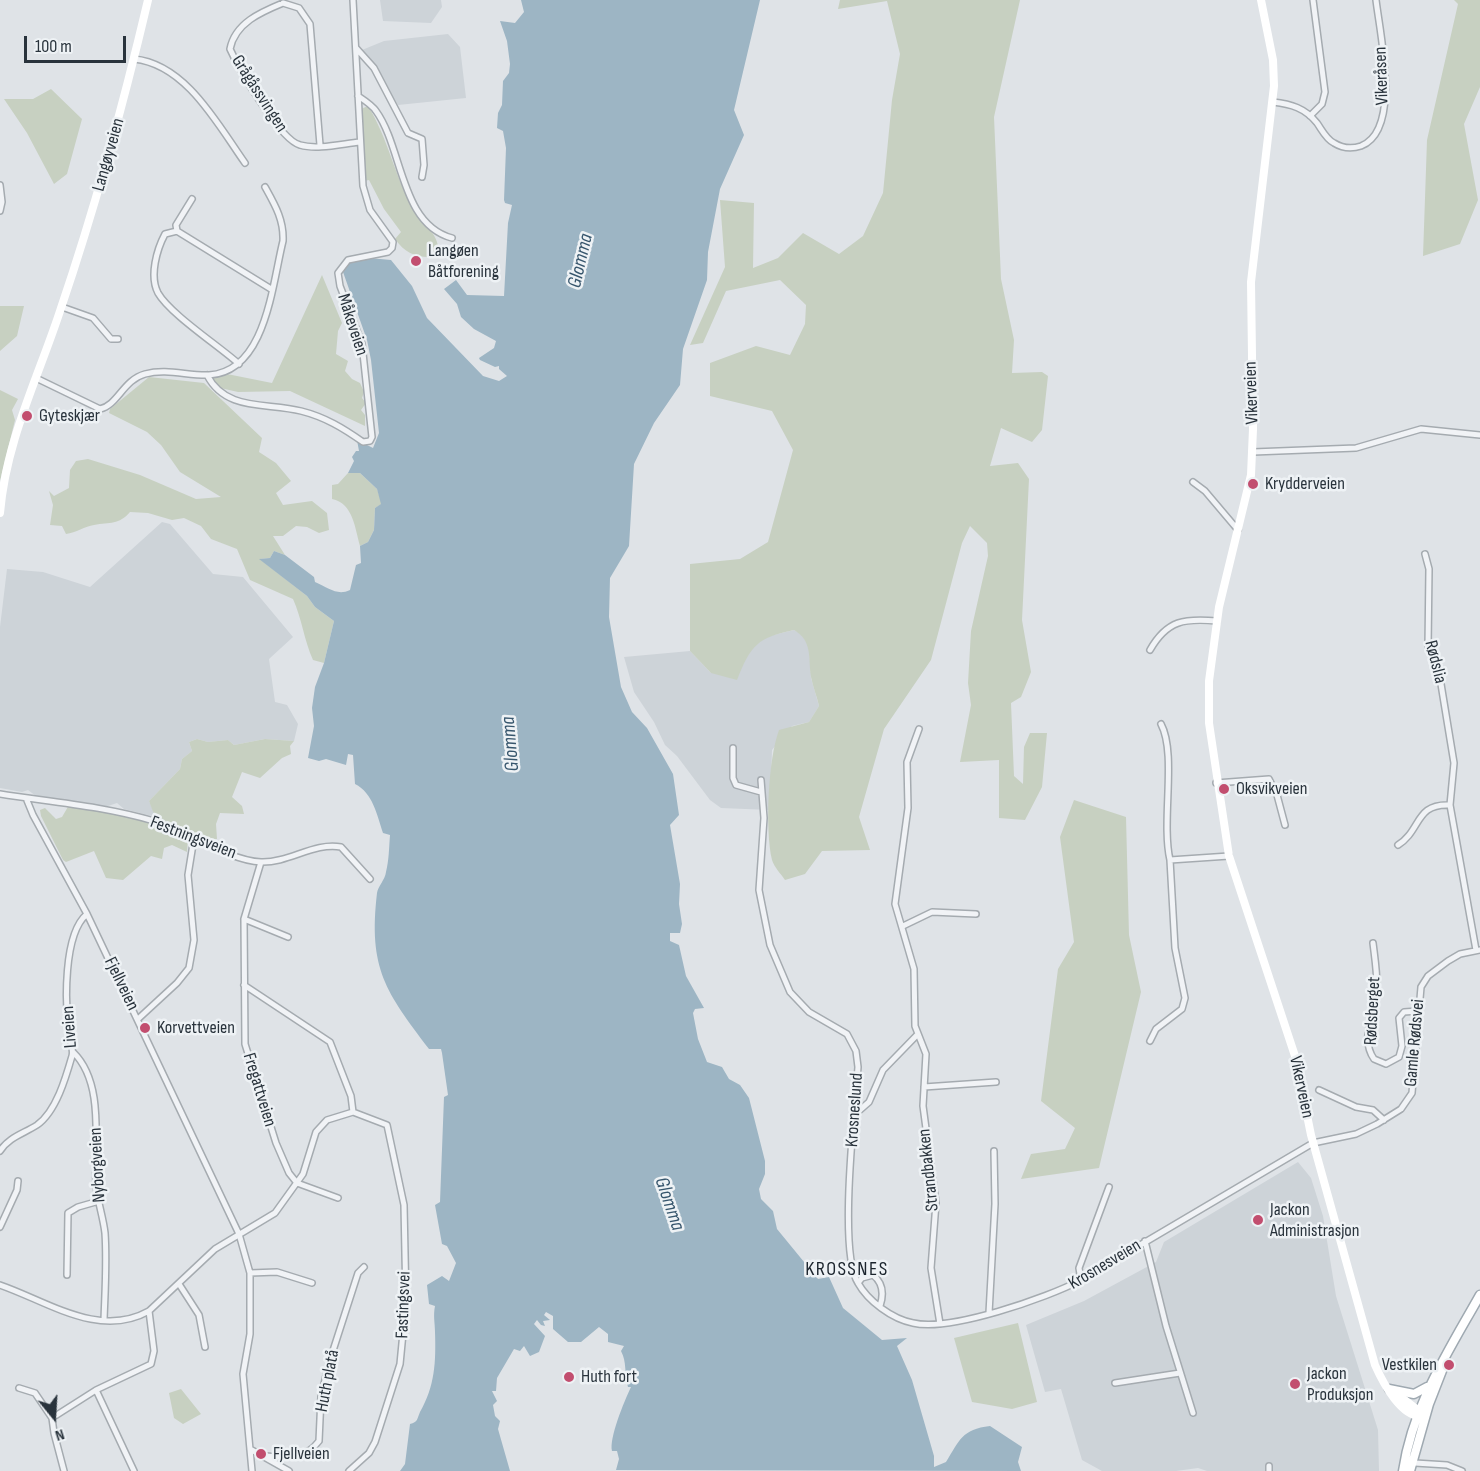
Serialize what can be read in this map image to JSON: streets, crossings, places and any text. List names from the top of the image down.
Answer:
{
  "streets": {
    "main road": ["Langøyveien", "Vikerveien"],
    "street": [
      "Vikeråsen",
      "Grågåssvingen",
      "Måkeveien",
      "Rødslia",
      "Festningsveien",
      "Fjellveien",
      "Rødsberget",
      "Liveien",
      "Gamle Rødsvei",
      "Fregattveien",
      "Krosneslund",
      "Nyborgveien",
      "Strandbakken",
      "Krosnesveien",
      "Fastingsvei",
      "Huth platå"
    ]
  },
  "crossings": [
    ["Vikeråsen", "Vikerveien"],
    ["Grågåssvingen", "Måkeveien"],
    ["Vikerveien", "Gamle Rødsvei"],
    ["Vikerveien", "Krosnesveien"],
    ["Rødslia", "Gamle Rødsvei"],
    ["Festningsveien", "Fjellveien"],
    ["Festningsveien", "Fregattveien"],
    ["Fjellveien", "Liveien"],
    ["Rødsberget", "Gamle Rødsvei"],
    ["Liveien", "Nyborgveien"],
    ["Gamle Rødsvei", "Krosnesveien"],
    ["Krosneslund", "Krosnesveien"],
    ["Strandbakken", "Krosnesveien"]
  ],
  "districts": ["KROSSNES"],
  "water": ["Glomma"],
  "places": [
    "Langøen Båtforening",
    "Gyteskjær",
    "Krydderveien",
    "Oksvikveien",
    "Korvettveien",
    "Jackon Administrasjon",
    "Vestkilen",
    "Huth fort",
    "Jackon Produksjon",
    "Fjellveien"
  ],
  "scale_bar": "100 m",
  "north": "bottom"
}
